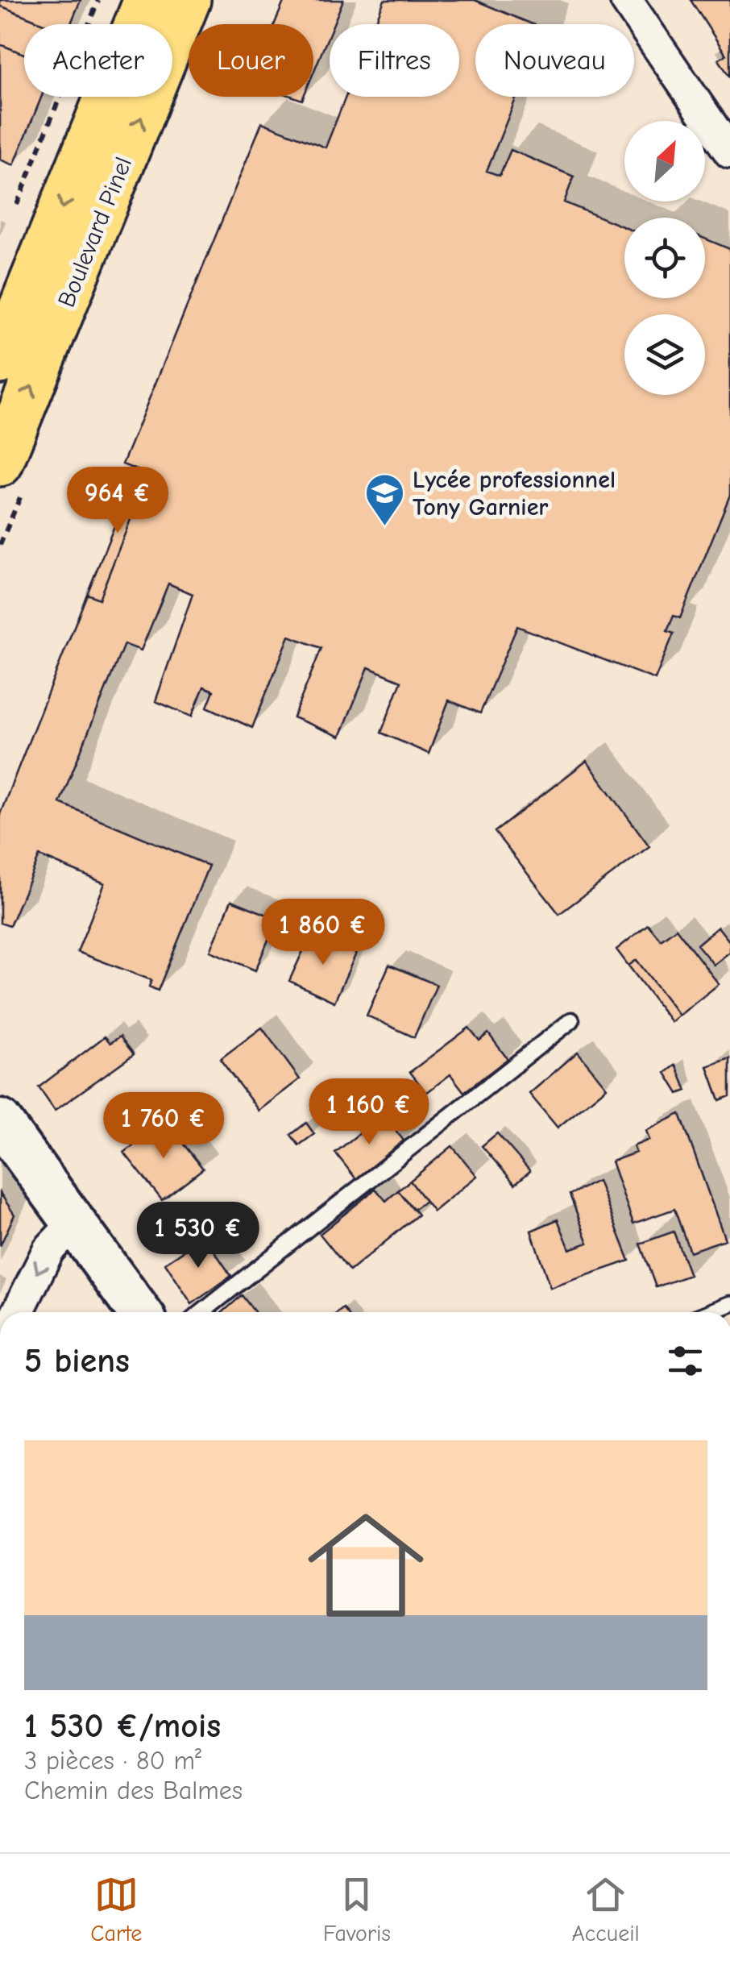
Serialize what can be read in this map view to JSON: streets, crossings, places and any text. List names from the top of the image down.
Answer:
{
  "streets": {
    "main road": ["Boulevard Pinel"]
  },
  "places": {
    "school or university": ["Lycée professionnel Tony Garnier"]
  },
  "north": "top right",
  "page": {
    "chip": [
      "Acheter",
      "Louer",
      "Filtres",
      "Nouveau"
    ],
    "price": [
      "964 €",
      "1 860 €",
      "1 160 €",
      "1 760 €",
      "1 530 €"
    ],
    "heading": "5 biens",
    "list": [
      {
        "name": "1 530 €/mois",
        "note": "3 pièces · 80 m² · Chemin des Balmes"
      }
    ],
    "tabs": ["Carte", "Favoris", "Accueil"]
  }
}
